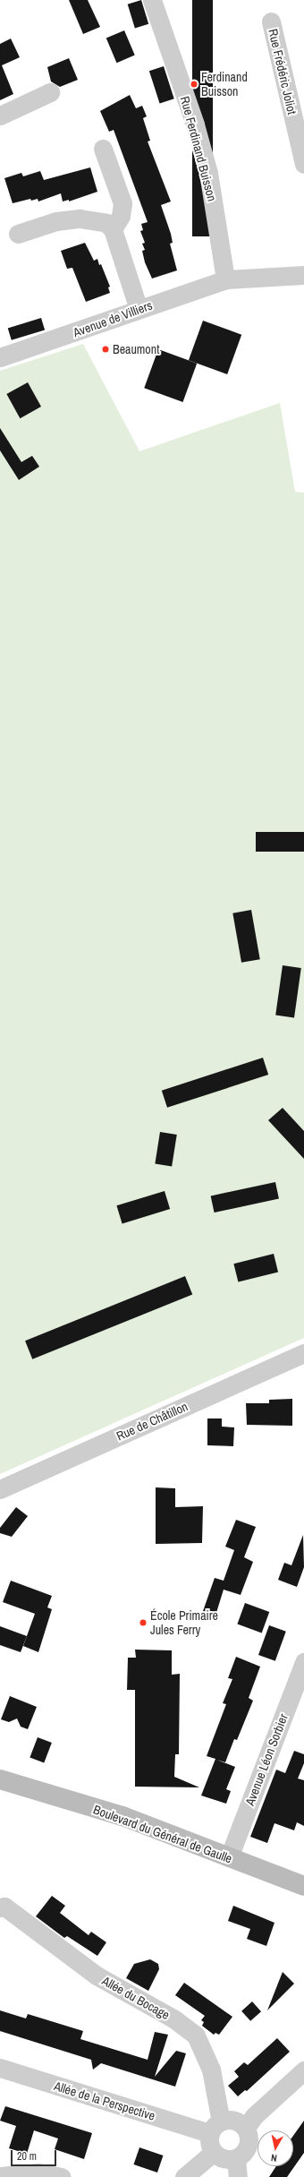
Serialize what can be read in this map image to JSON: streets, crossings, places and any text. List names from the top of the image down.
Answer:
{
  "streets": {
    "main road": ["Boulevard du Général de Gaulle"],
    "street": [
      "Rue Frédéric Joliot",
      "Rue Ferdinand Buisson",
      "Avenue de Villiers",
      "Rue de Châtillon",
      "Avenue Léon Sorbier",
      "Allée du Bocage",
      "Allée de la Perspective"
    ]
  },
  "crossings": [
    ["Rue Ferdinand Buisson", "Avenue de Villiers"],
    ["Avenue Léon Sorbier", "Boulevard du Général de Gaulle"],
    ["Allée du Bocage", "Allée de la Perspective"]
  ],
  "places": ["Ferdinand Buisson", "Beaumont", "École Primaire Jules Ferry"],
  "scale_bar": "20 m",
  "north": "bottom"
}
